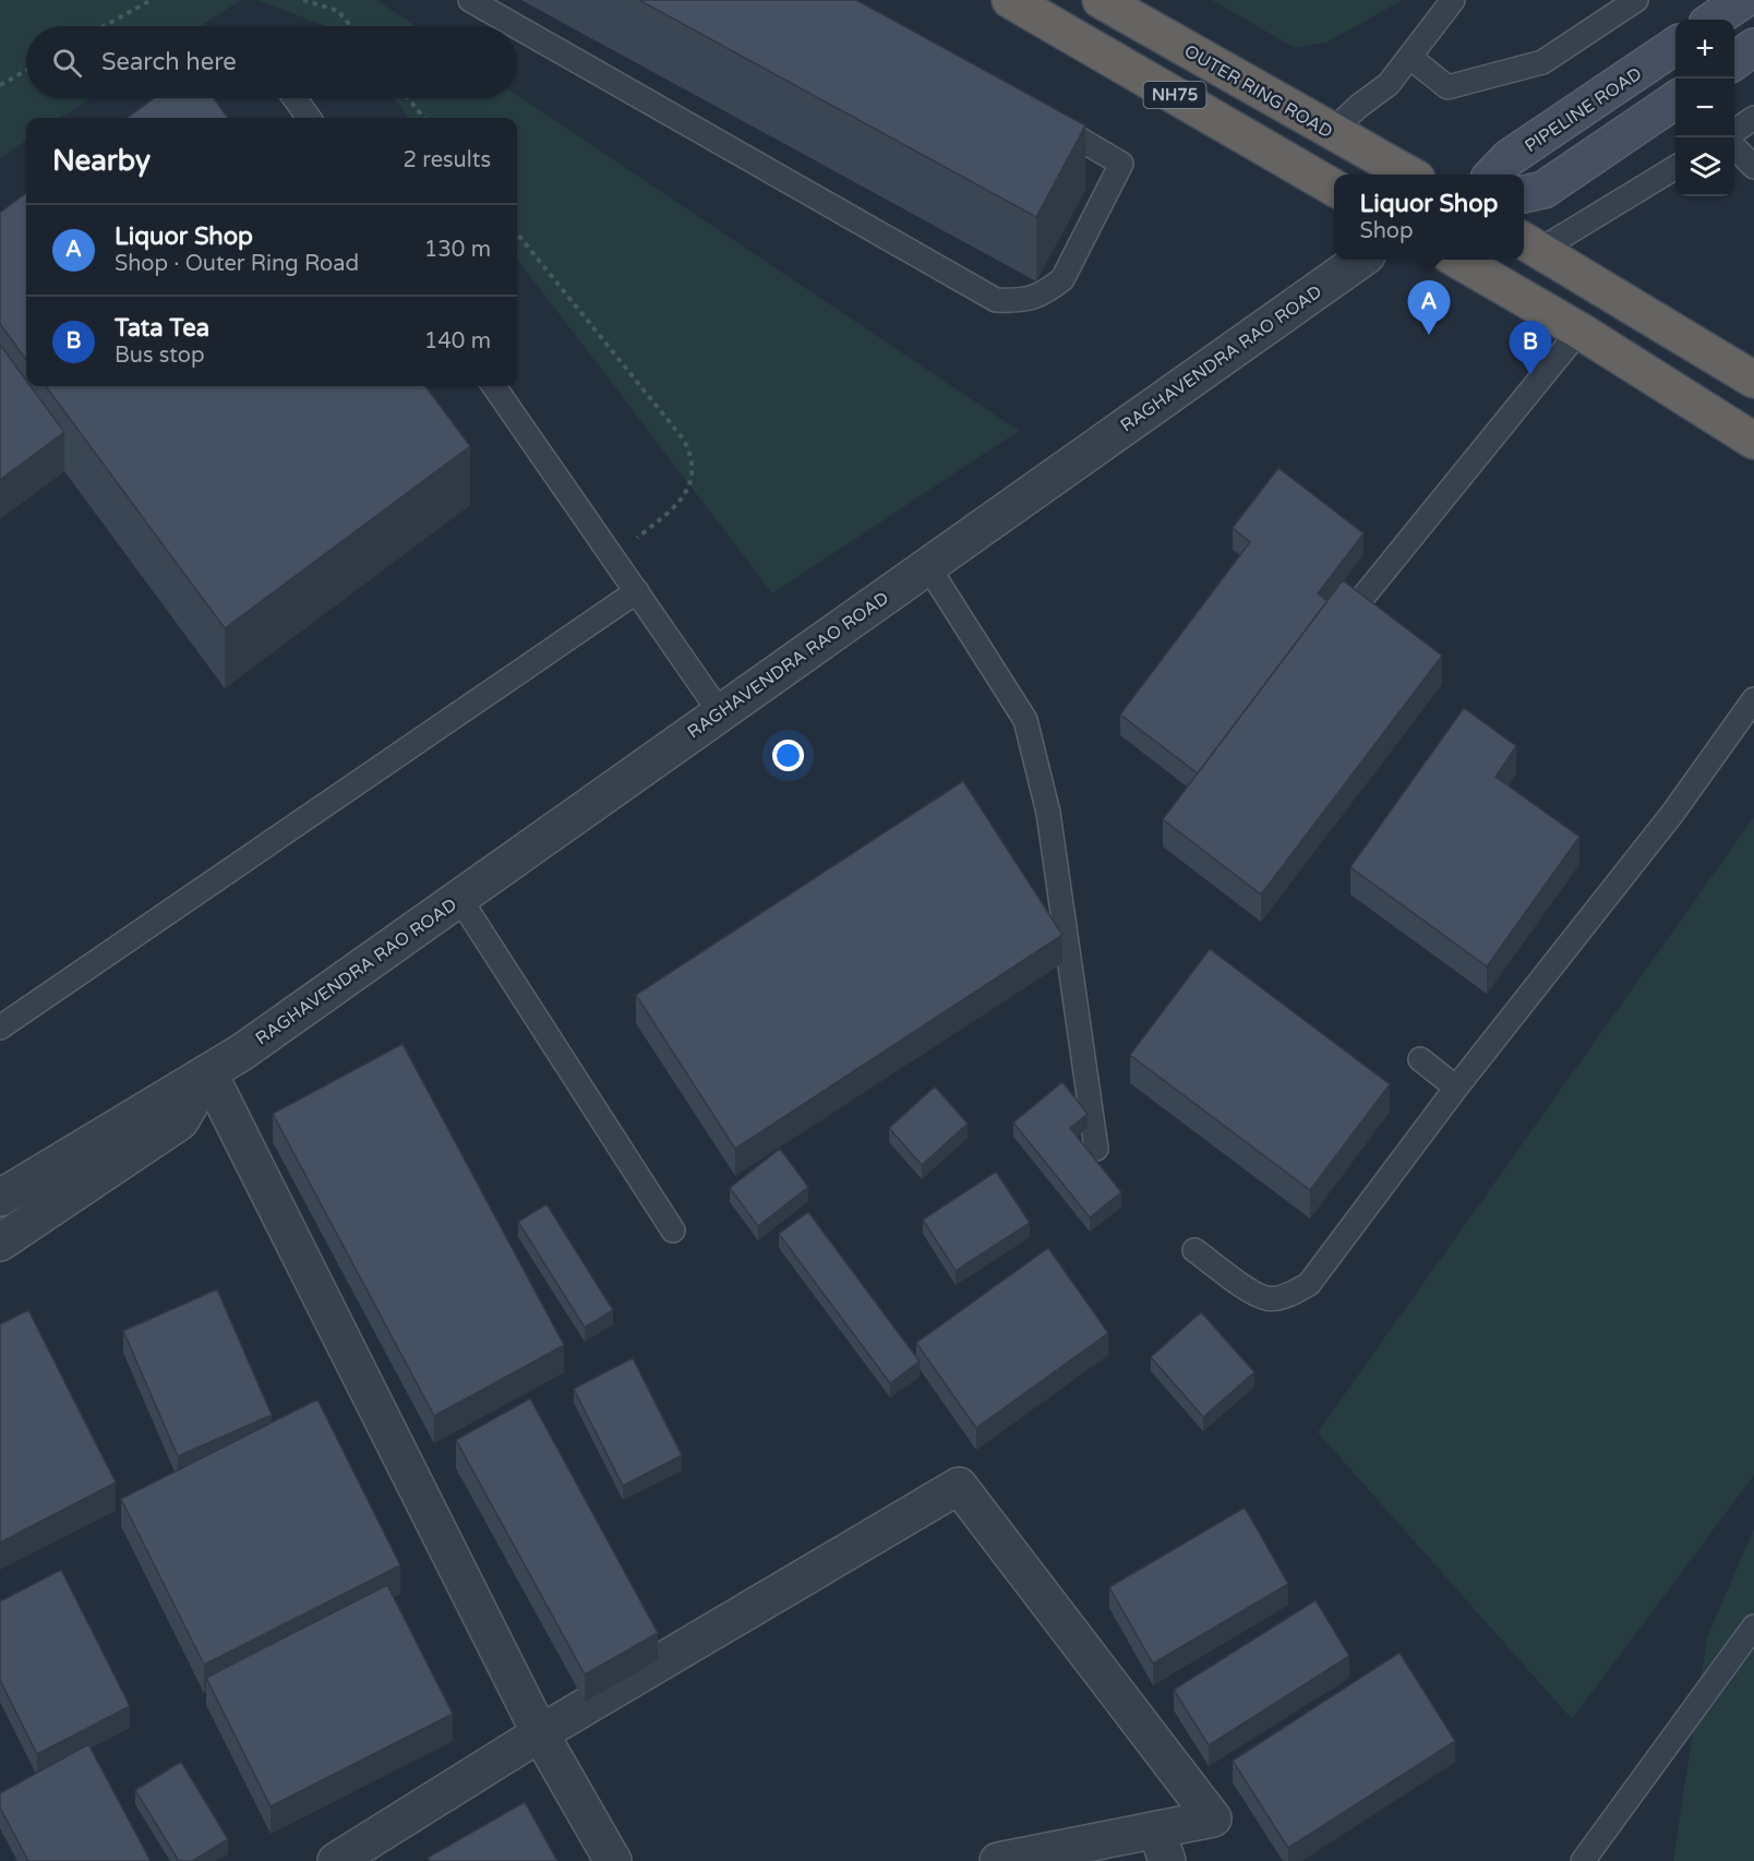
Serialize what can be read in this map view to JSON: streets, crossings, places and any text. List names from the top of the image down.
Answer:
{
  "streets": {
    "highway": ["OUTER RING ROAD", "NH75"],
    "main road": ["PIPELINE ROAD"],
    "street": ["RAGHAVENDRA RAO ROAD"]
  },
  "page": {
    "map_buttons": ["+", "−"],
    "search": "Search here",
    "heading": ["Nearby", "2 results"],
    "popup": ["Liquor Shop", "Shop"],
    "list": [
      {
        "mark": "A",
        "name": "Liquor Shop",
        "note": "Shop · Outer Ring Road",
        "value": "130 m"
      },
      {
        "mark": "B",
        "name": "Tata Tea",
        "note": "Bus stop",
        "value": "140 m"
      }
    ],
    "pins": ["A", "B"]
  }
}
